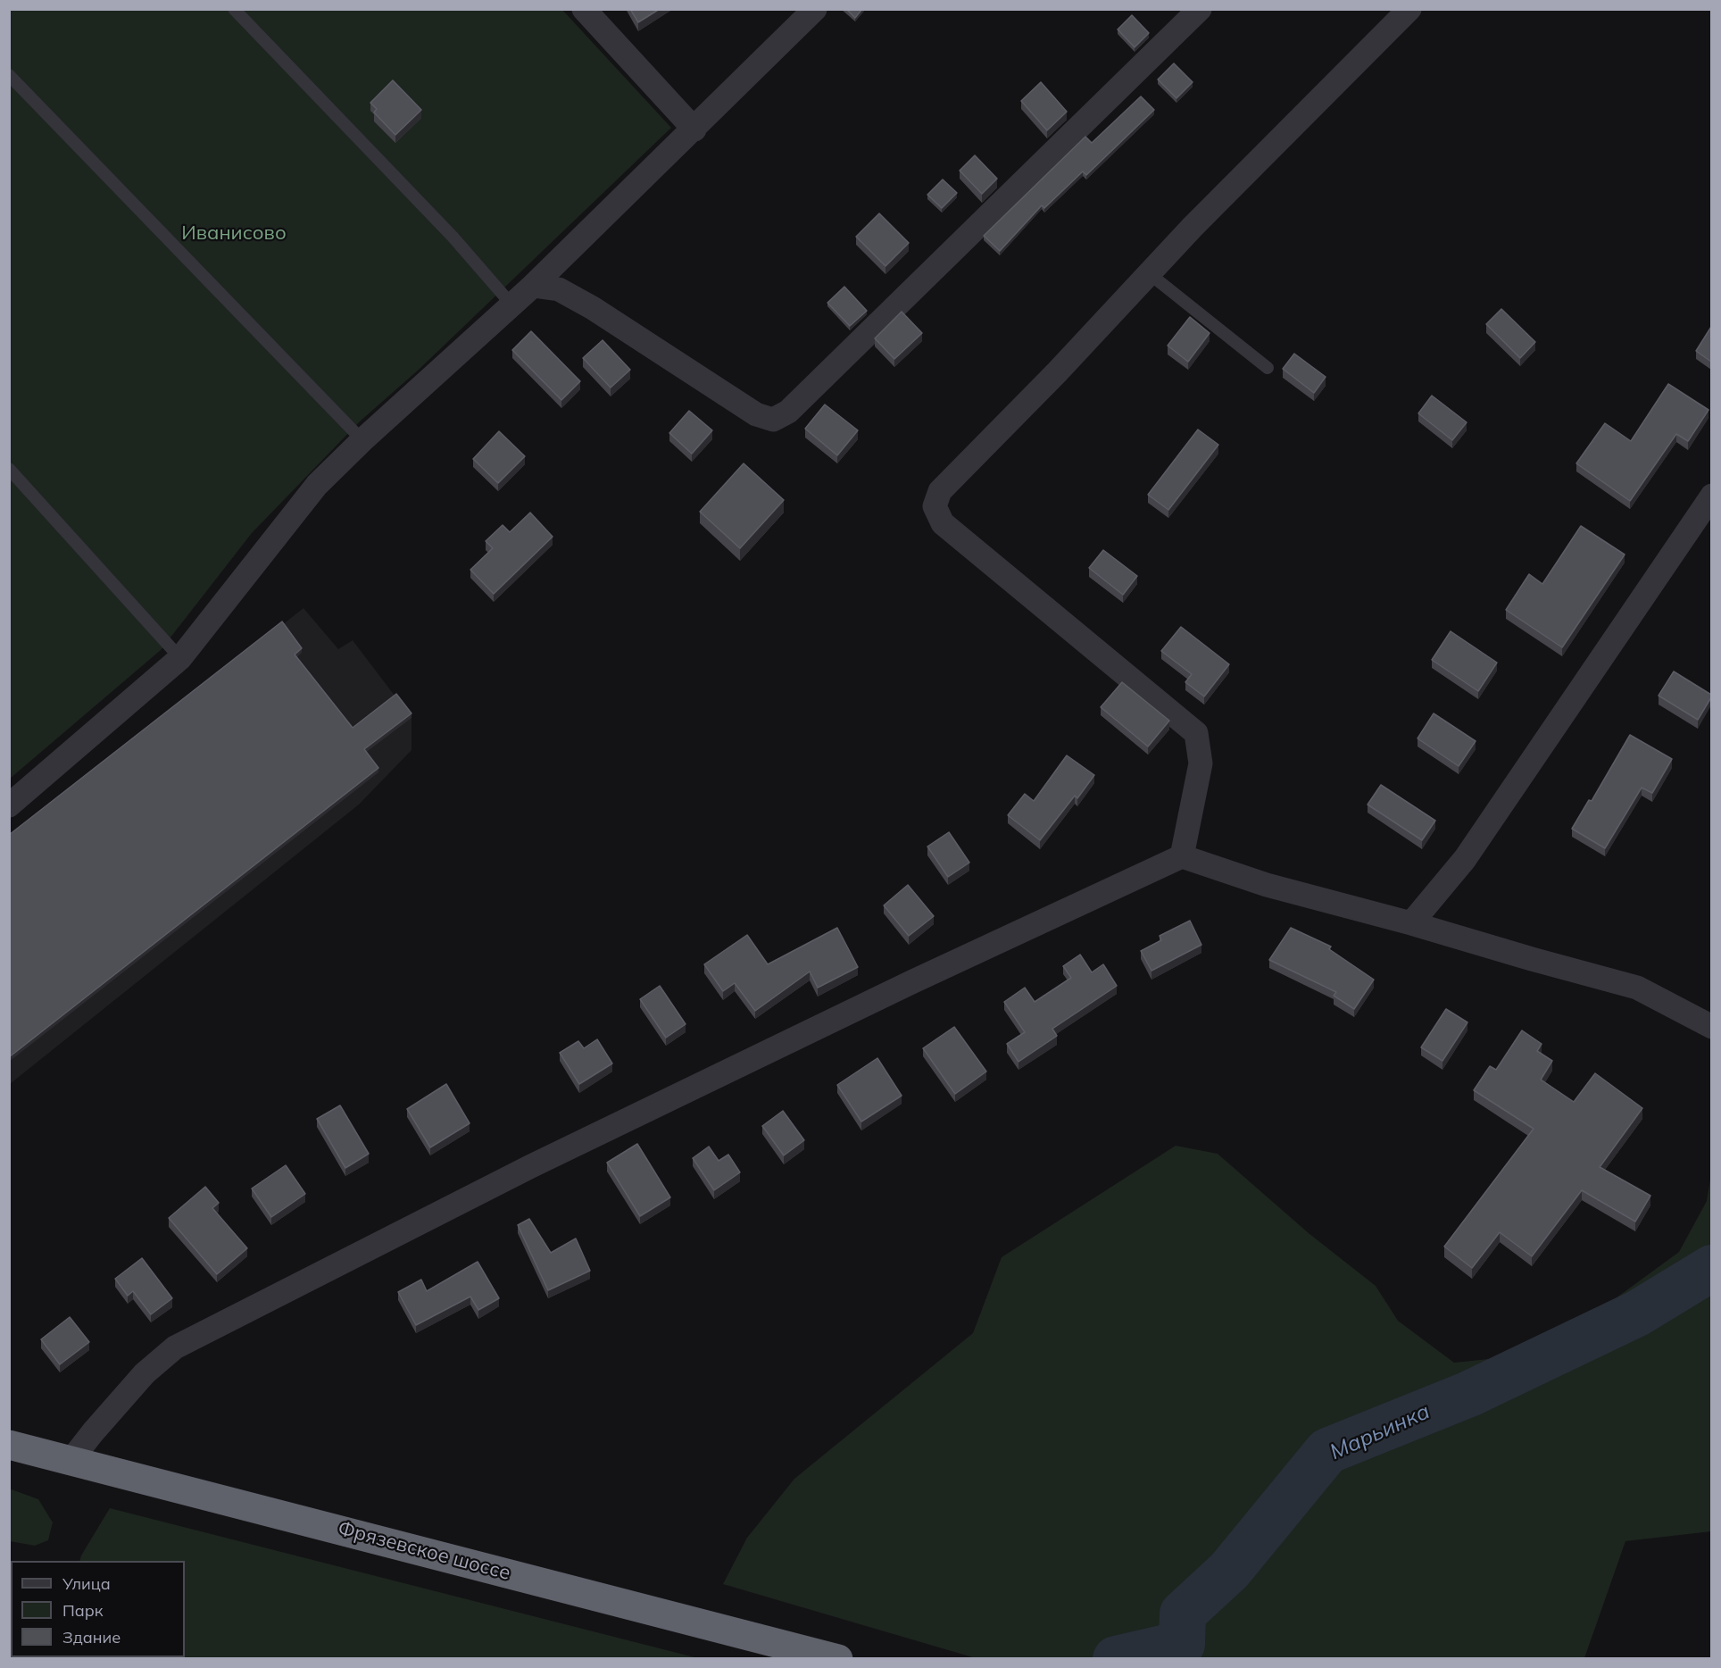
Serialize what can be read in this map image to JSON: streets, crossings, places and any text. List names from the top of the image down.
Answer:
{
  "streets": {
    "highway": ["Фрязевское шоссе"]
  },
  "water": ["Марьинка"],
  "parks": ["Иванисово"],
  "legend": ["Улица", "Парк", "Здание"]
}
